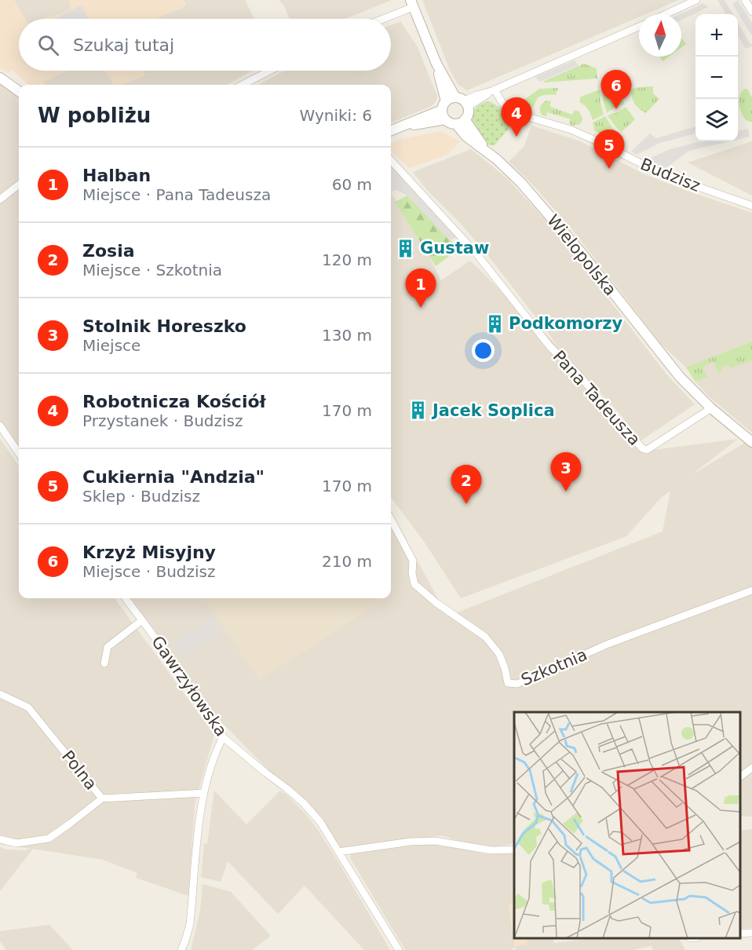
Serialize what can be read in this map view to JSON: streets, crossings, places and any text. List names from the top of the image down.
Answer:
{
  "streets": {
    "street": [
      "Budzisz",
      "Wielopolska",
      "Pana Tadeusza",
      "Szkotnia",
      "Gawrzyłowska",
      "Polna"
    ]
  },
  "crossings": [
    ["Wielopolska", "Pana Tadeusza"]
  ],
  "places": {
    "building": ["Gustaw", "Podkomorzy", "Jacek Soplica"]
  },
  "north": "top",
  "page": {
    "map_buttons": ["+", "−"],
    "search": "Szukaj tutaj",
    "pins": [
      "6",
      "4",
      "5",
      "1",
      "3",
      "2"
    ],
    "heading": ["W pobliżu", "Wyniki: 6"],
    "list": [
      {
        "mark": "1",
        "name": "Halban",
        "note": "Miejsce · Pana Tadeusza",
        "value": "60 m"
      },
      {
        "mark": "2",
        "name": "Zosia",
        "note": "Miejsce · Szkotnia",
        "value": "120 m"
      },
      {
        "mark": "3",
        "name": "Stolnik Horeszko",
        "note": "Miejsce",
        "value": "130 m"
      },
      {
        "mark": "4",
        "name": "Robotnicza Kościół",
        "note": "Przystanek · Budzisz",
        "value": "170 m"
      },
      {
        "mark": "5",
        "name": "Cukiernia \"Andzia\"",
        "note": "Sklep · Budzisz",
        "value": "170 m"
      },
      {
        "mark": "6",
        "name": "Krzyż Misyjny",
        "note": "Miejsce · Budzisz",
        "value": "210 m"
      }
    ]
  }
}
